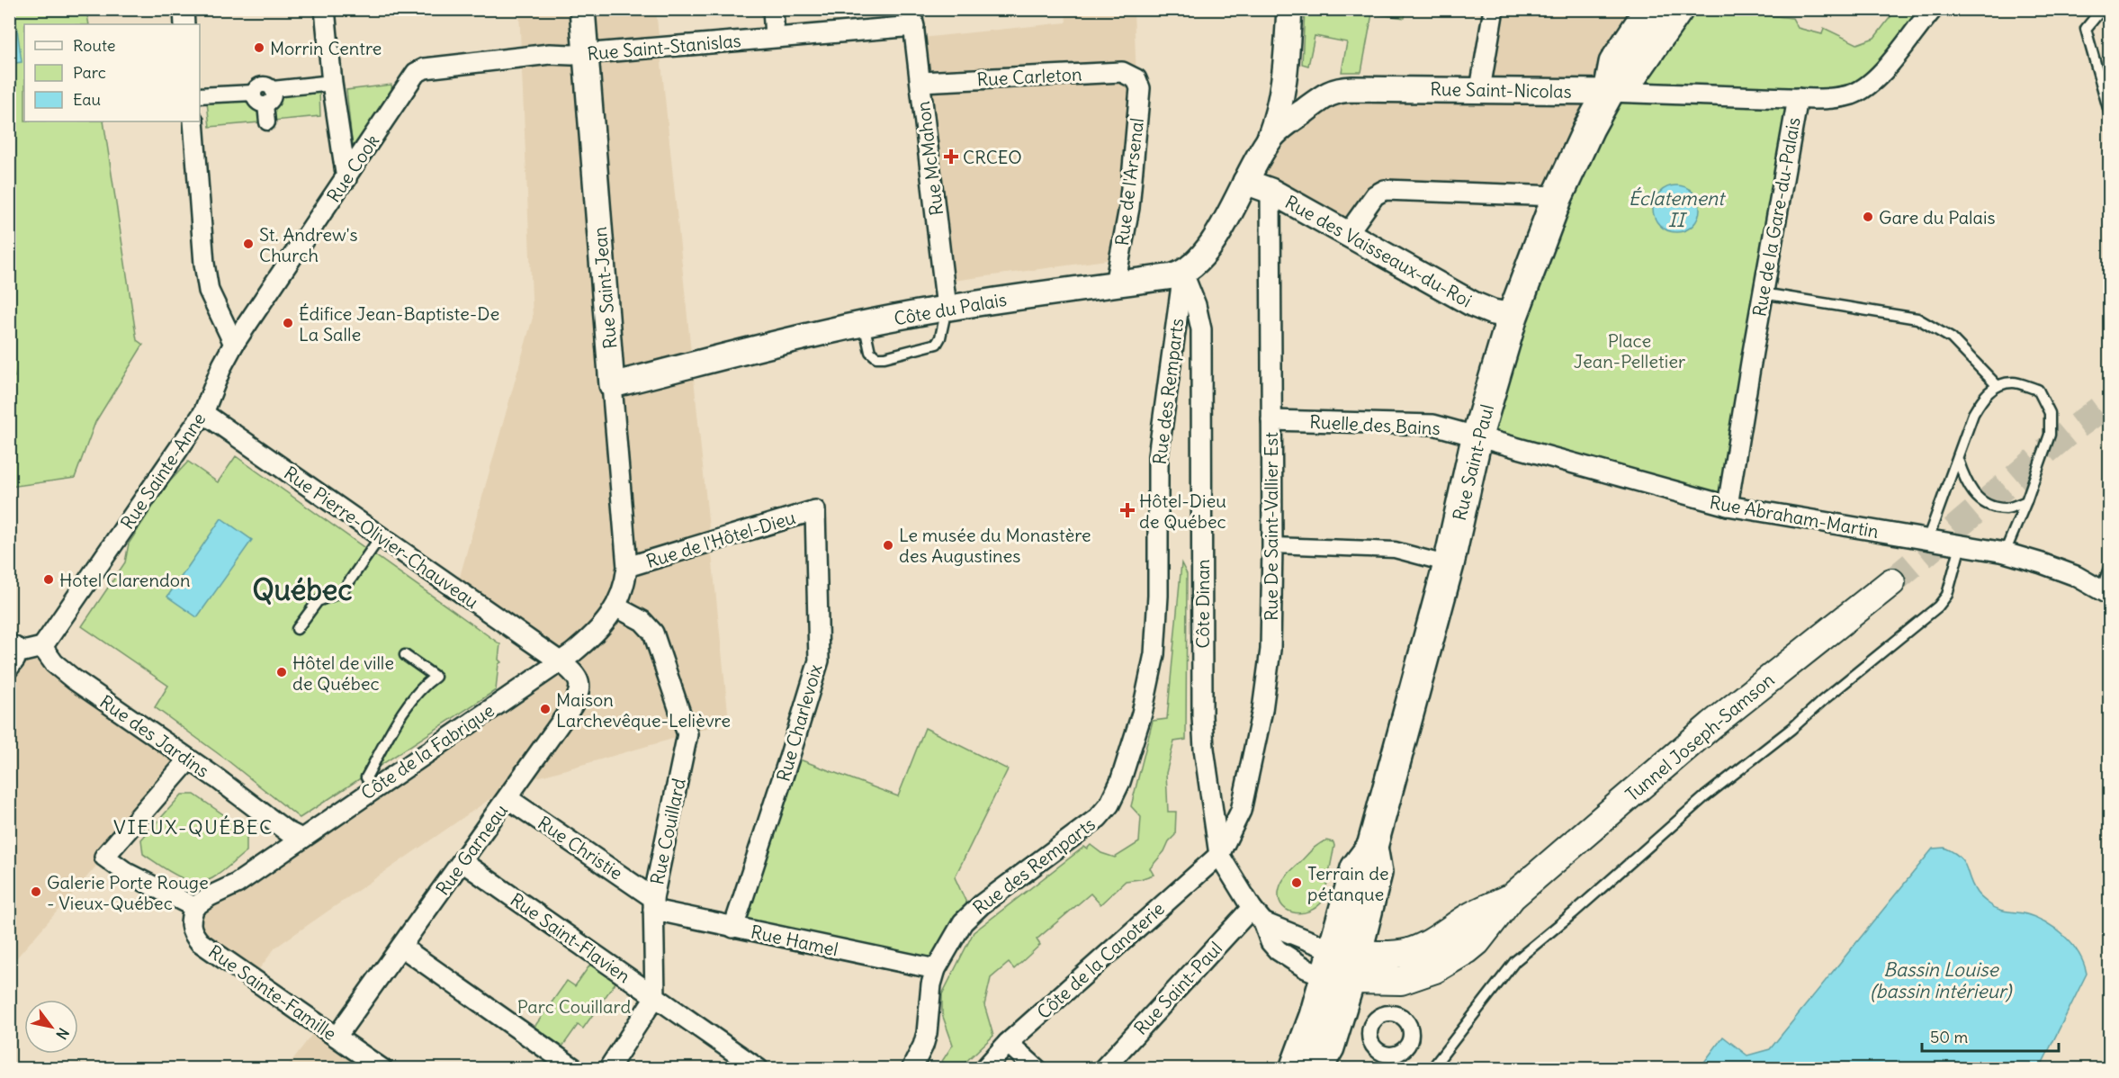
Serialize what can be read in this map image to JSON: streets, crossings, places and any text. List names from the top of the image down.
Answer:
{
  "streets": {
    "main road": ["Rue Saint-Paul", "Tunnel Joseph-Samson"],
    "street": [
      "Rue Saint-Stanislas",
      "Rue Carleton",
      "Rue Saint-Nicolas",
      "Rue McMahon",
      "Rue Cook",
      "Rue de l'Arsenal",
      "Rue de la Gare-du-Palais",
      "Rue des Vaisseaux-du-Roi",
      "Rue Saint-Jean",
      "Côte du Palais",
      "Rue des Remparts",
      "Ruelle des Bains",
      "Rue Sainte-Anne",
      "Rue Abraham-Martin",
      "Rue De Saint-Vallier Est",
      "Rue Pierre-Olivier-Chauveau",
      "Rue de l'Hôtel-Dieu",
      "Côte Dinan",
      "Rue Charlevoix",
      "Rue des Jardins",
      "Côte de la Fabrique",
      "Rue Couillard",
      "Rue Christie",
      "Rue Garneau",
      "Rue Saint-Flavien",
      "Rue Hamel",
      "Côte de la Canoterie",
      "Rue Sainte-Famille"
    ]
  },
  "crossings": [
    ["Rue Saint-Stanislas", "Rue McMahon"],
    ["Rue Saint-Stanislas", "Rue Cook"],
    ["Rue Saint-Stanislas", "Rue Saint-Jean"],
    ["Rue Carleton", "Rue McMahon"],
    ["Rue Carleton", "Rue de l'Arsenal"],
    ["Rue Saint-Nicolas", "Rue de la Gare-du-Palais"],
    ["Rue Saint-Nicolas", "Rue Saint-Paul"],
    ["Rue McMahon", "Côte du Palais"],
    ["Rue Cook", "Rue Sainte-Anne"],
    ["Rue de l'Arsenal", "Côte du Palais"],
    ["Rue de la Gare-du-Palais", "Rue Abraham-Martin"],
    ["Rue des Vaisseaux-du-Roi", "Rue Saint-Paul"],
    ["Rue des Vaisseaux-du-Roi", "Rue De Saint-Vallier Est"],
    ["Rue Saint-Jean", "Côte du Palais"],
    ["Rue Saint-Jean", "Rue de l'Hôtel-Dieu"],
    ["Rue Saint-Jean", "Côte de la Fabrique"],
    ["Côte du Palais", "Rue des Remparts"],
    ["Côte du Palais", "Côte Dinan"],
    ["Rue des Remparts", "Côte Dinan"],
    ["Rue des Remparts", "Rue Hamel"],
    ["Ruelle des Bains", "Rue Saint-Paul"],
    ["Ruelle des Bains", "Rue Abraham-Martin"],
    ["Ruelle des Bains", "Rue De Saint-Vallier Est"],
    ["Rue Saint-Paul", "Rue Abraham-Martin"],
    ["Rue Saint-Paul", "Côte Dinan"],
    ["Rue Saint-Paul", "Tunnel Joseph-Samson"],
    ["Rue Sainte-Anne", "Rue Pierre-Olivier-Chauveau"],
    ["Rue Sainte-Anne", "Rue des Jardins"],
    ["Rue De Saint-Vallier Est", "Côte Dinan"],
    ["Rue De Saint-Vallier Est", "Côte de la Canoterie"],
    ["Rue Pierre-Olivier-Chauveau", "Côte de la Fabrique"],
    ["Rue Pierre-Olivier-Chauveau", "Rue Garneau"],
    ["Rue de l'Hôtel-Dieu", "Rue Charlevoix"],
    ["Rue de l'Hôtel-Dieu", "Côte de la Fabrique"],
    ["Côte Dinan", "Tunnel Joseph-Samson"],
    ["Côte Dinan", "Côte de la Canoterie"],
    ["Rue Charlevoix", "Rue Hamel"],
    ["Rue des Jardins", "Côte de la Fabrique"],
    ["Côte de la Fabrique", "Rue Couillard"],
    ["Côte de la Fabrique", "Rue Garneau"],
    ["Côte de la Fabrique", "Rue Sainte-Famille"],
    ["Rue Couillard", "Rue Christie"],
    ["Rue Couillard", "Rue Saint-Flavien"],
    ["Rue Couillard", "Rue Hamel"],
    ["Rue Christie", "Rue Garneau"],
    ["Rue Christie", "Rue Hamel"],
    ["Rue Garneau", "Rue Saint-Flavien"],
    ["Rue Garneau", "Rue Sainte-Famille"]
  ],
  "districts": ["Québec", "VIEUX-QUÉBEC"],
  "water": ["Éclatement II", "Bassin Louise (bassin intérieur)"],
  "parks": ["Place Jean-Pelletier", "Parc Couillard"],
  "places": {
    "other": [
      "Morrin Centre",
      "Gare du Palais",
      "St. Andrew's Church",
      "Édifice Jean-Baptiste-De La Salle",
      "Le musée du Monastère des Augustines",
      "Hotel Clarendon",
      "Hôtel de ville de Québec",
      "Maison Larchevêque-Lelièvre",
      "Terrain de pétanque",
      "Galerie Porte Rouge - Vieux-Québec"
    ],
    "health": ["CRCEO", "Hôtel-Dieu de Québec"]
  },
  "legend": ["Route", "Parc", "Eau"],
  "scale_bar": "50 m",
  "north": "bottom right"
}
